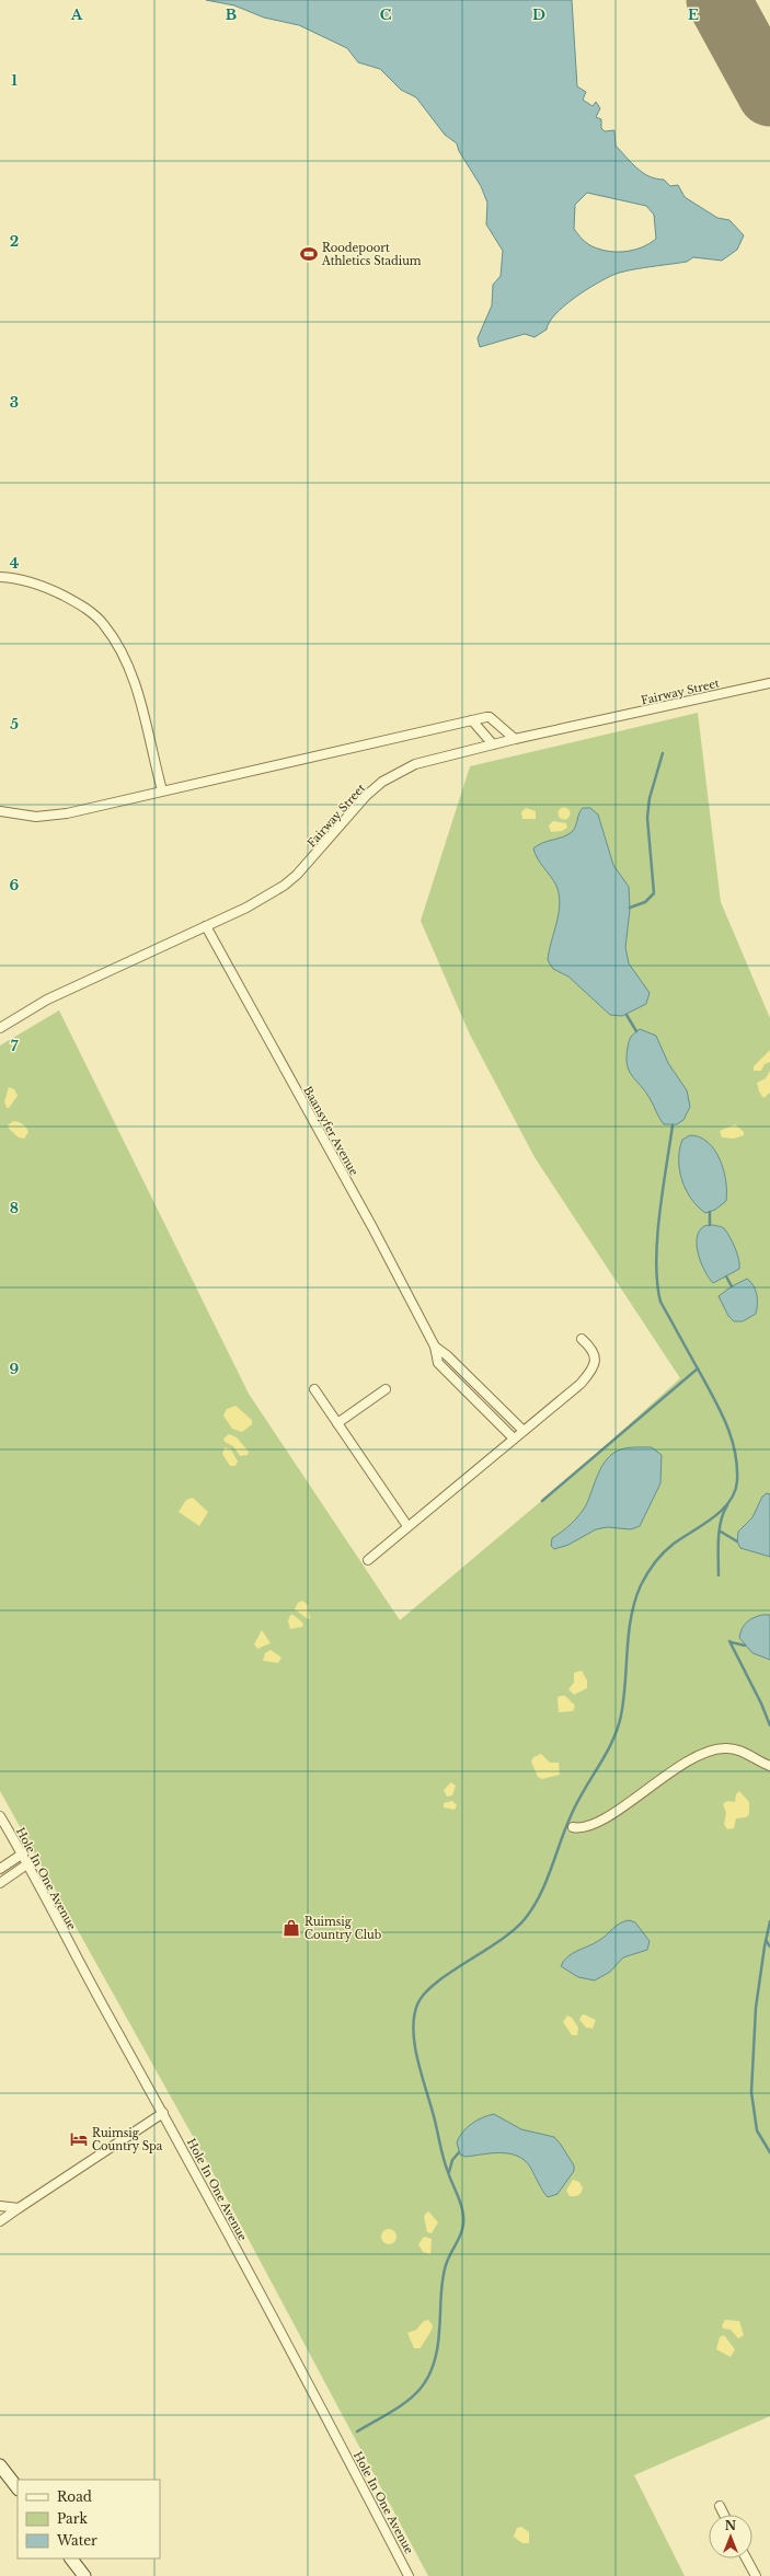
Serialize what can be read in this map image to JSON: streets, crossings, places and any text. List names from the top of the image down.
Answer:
{
  "streets": {
    "street": ["Fairway Street", "Baansyfer Avenue", "Hole In One Avenue"]
  },
  "crossings": [
    ["Fairway Street", "Baansyfer Avenue"]
  ],
  "places": {
    "sports": ["Roodepoort Athletics Stadium"],
    "shop": ["Ruimsig Country Club"],
    "hotel": ["Ruimsig Country Spa"]
  },
  "legend": ["Road", "Park", "Water"],
  "north": "top",
  "grid": {
    "columns": [
      "A",
      "B",
      "C",
      "D",
      "E"
    ],
    "rows": [
      "1",
      "2",
      "3",
      "4",
      "5",
      "6",
      "7",
      "8",
      "9"
    ]
  }
}
